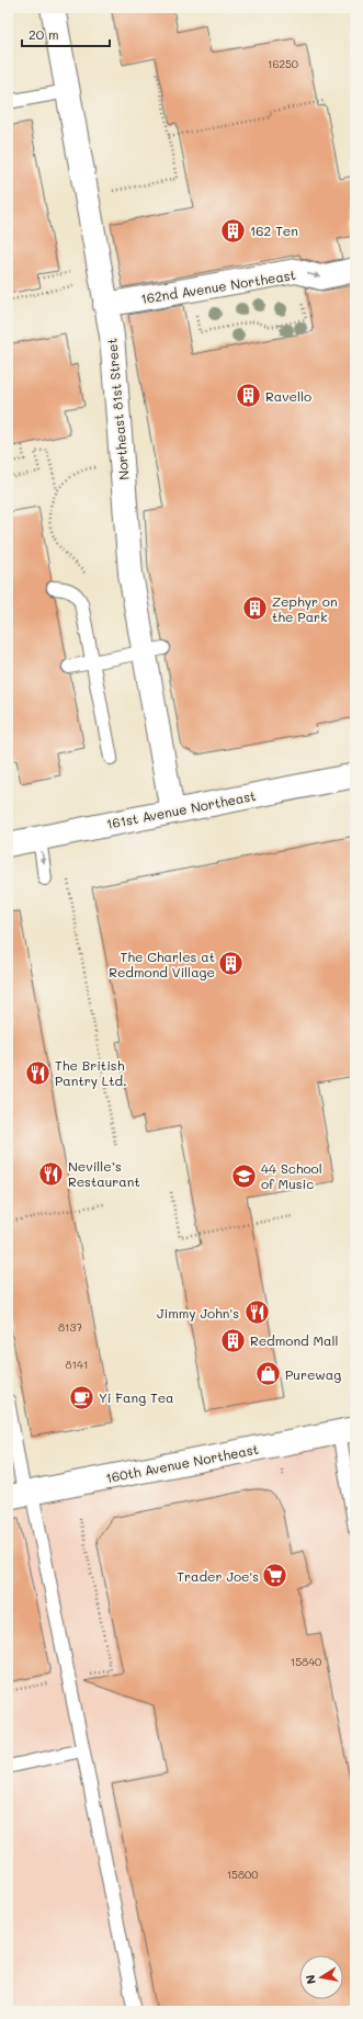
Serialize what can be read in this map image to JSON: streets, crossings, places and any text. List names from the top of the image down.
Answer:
{
  "streets": {
    "street": [
      "162nd Avenue Northeast",
      "Northeast 81st Street",
      "161st Avenue Northeast",
      "160th Avenue Northeast"
    ]
  },
  "crossings": [
    ["162nd Avenue Northeast", "Northeast 81st Street"],
    ["Northeast 81st Street", "161st Avenue Northeast"]
  ],
  "places": {
    "building": [
      "162 Ten",
      "Ravello",
      "Zephyr on the Park",
      "The Charles at Redmond Village",
      "Redmond Mall"
    ],
    "restaurant": ["The British Pantry Ltd.", "Neville’s Restaurant", "Jimmy John's"],
    "school or university": ["44 School of Music"],
    "shop": ["Purewag"],
    "cafe": ["Yi Fang Tea"],
    "supermarket": ["Trader Joe's"]
  },
  "house_numbers": [
    "16250",
    "8137",
    "8141",
    "15840",
    "15800"
  ],
  "scale_bar": "20 m",
  "north": "left"
}
